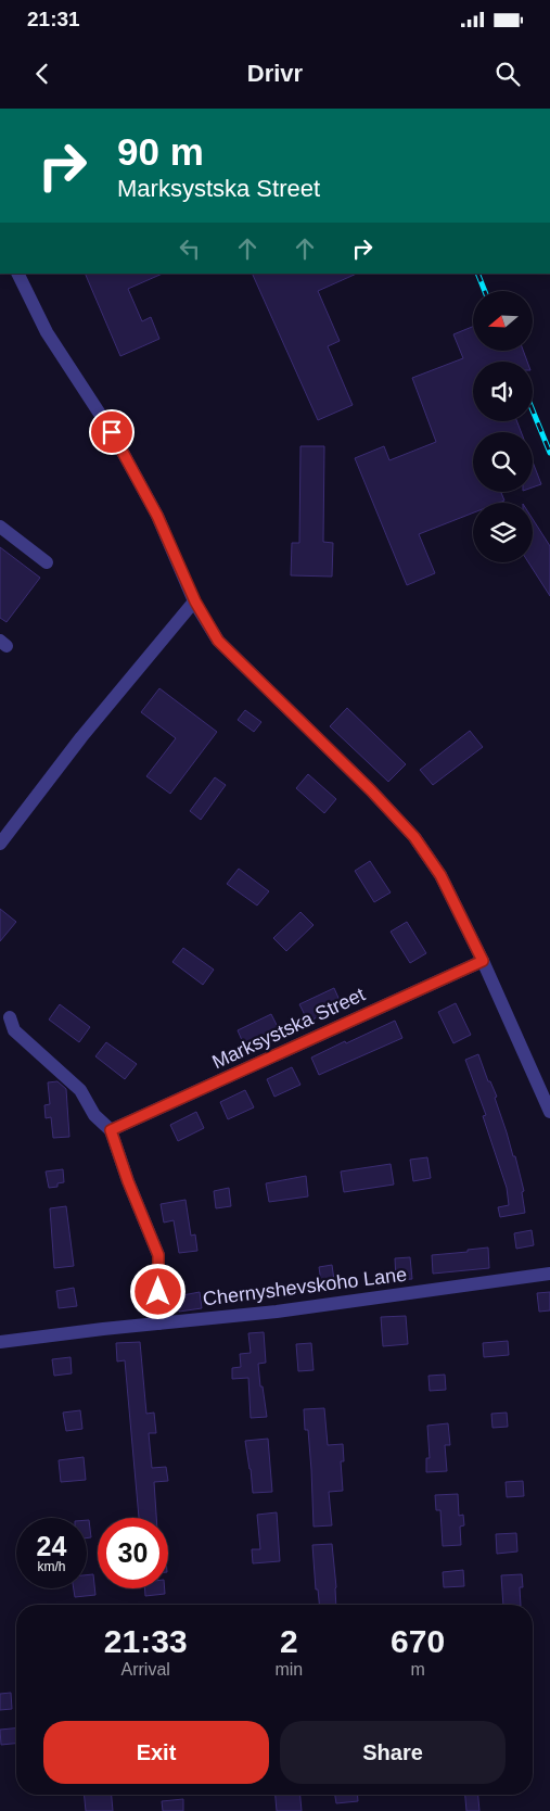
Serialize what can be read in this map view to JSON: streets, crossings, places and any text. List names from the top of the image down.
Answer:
{
  "streets": {
    "street": ["Marksystska Street", "Chernyshevskoho Lane"]
  },
  "north": "left",
  "page": {
    "status": "21:31",
    "header": "Drivr",
    "turn": ["90 m", "Marksystska Street"],
    "speed": "24 km/h",
    "limit": "30",
    "eta": [
      "21:33",
      "Arrival",
      "2",
      "min",
      "670",
      "m"
    ],
    "buttons": ["Exit", "Share"]
  }
}
